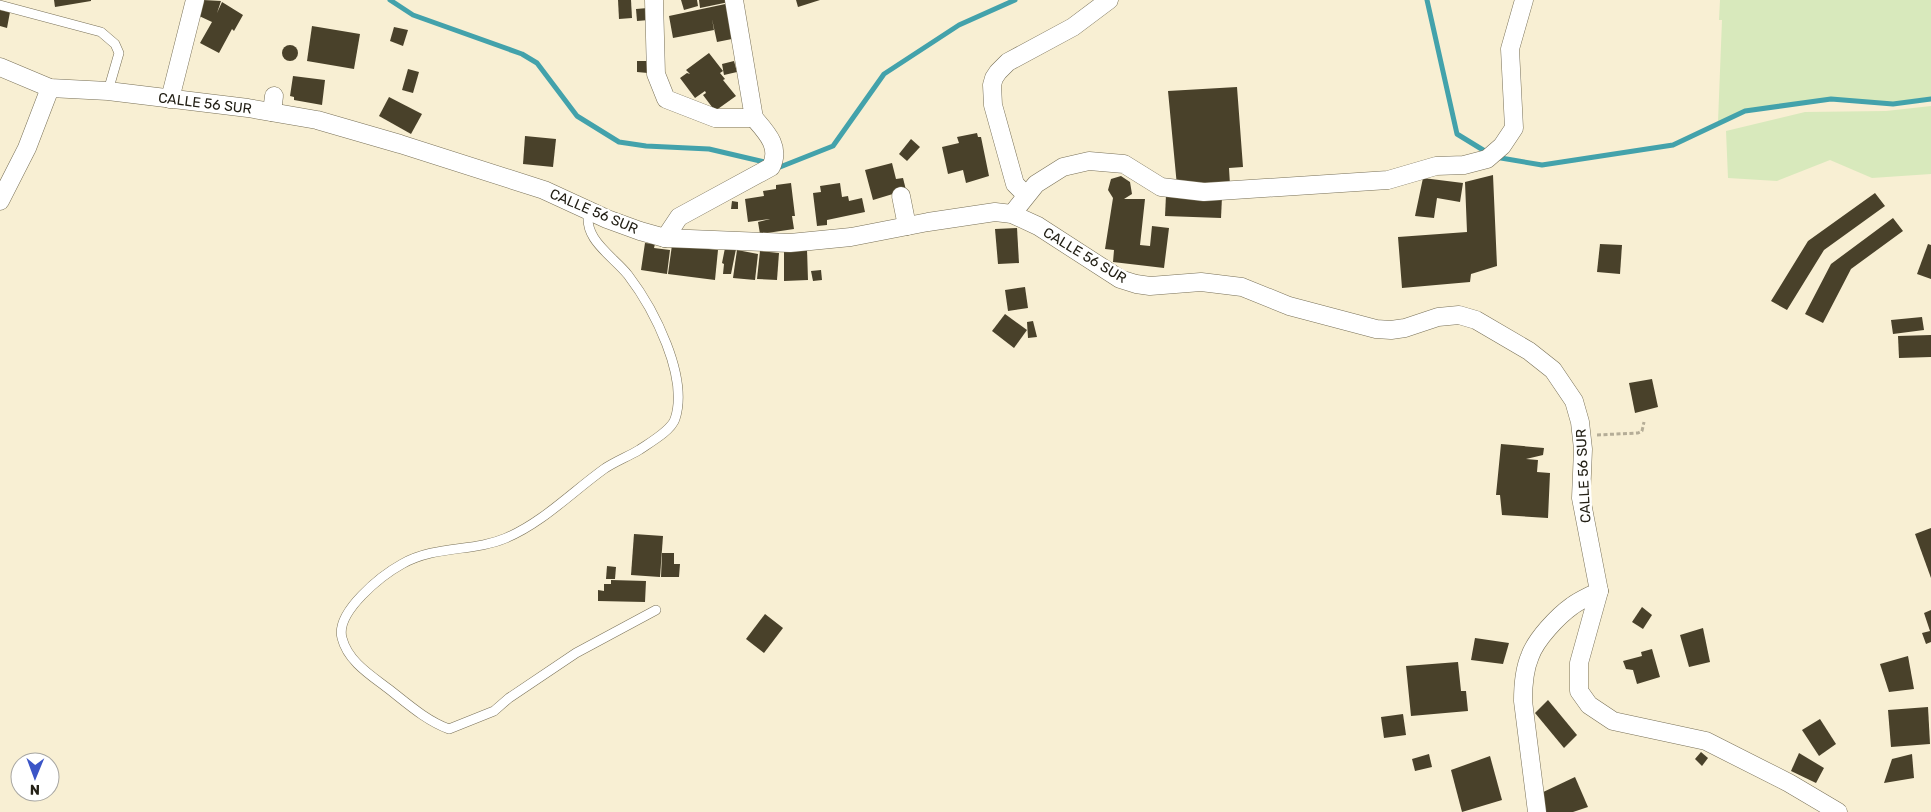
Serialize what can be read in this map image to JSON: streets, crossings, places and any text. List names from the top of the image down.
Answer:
{
  "streets": {
    "street": ["CALLE 56 SUR"]
  },
  "north": "bottom"
}
